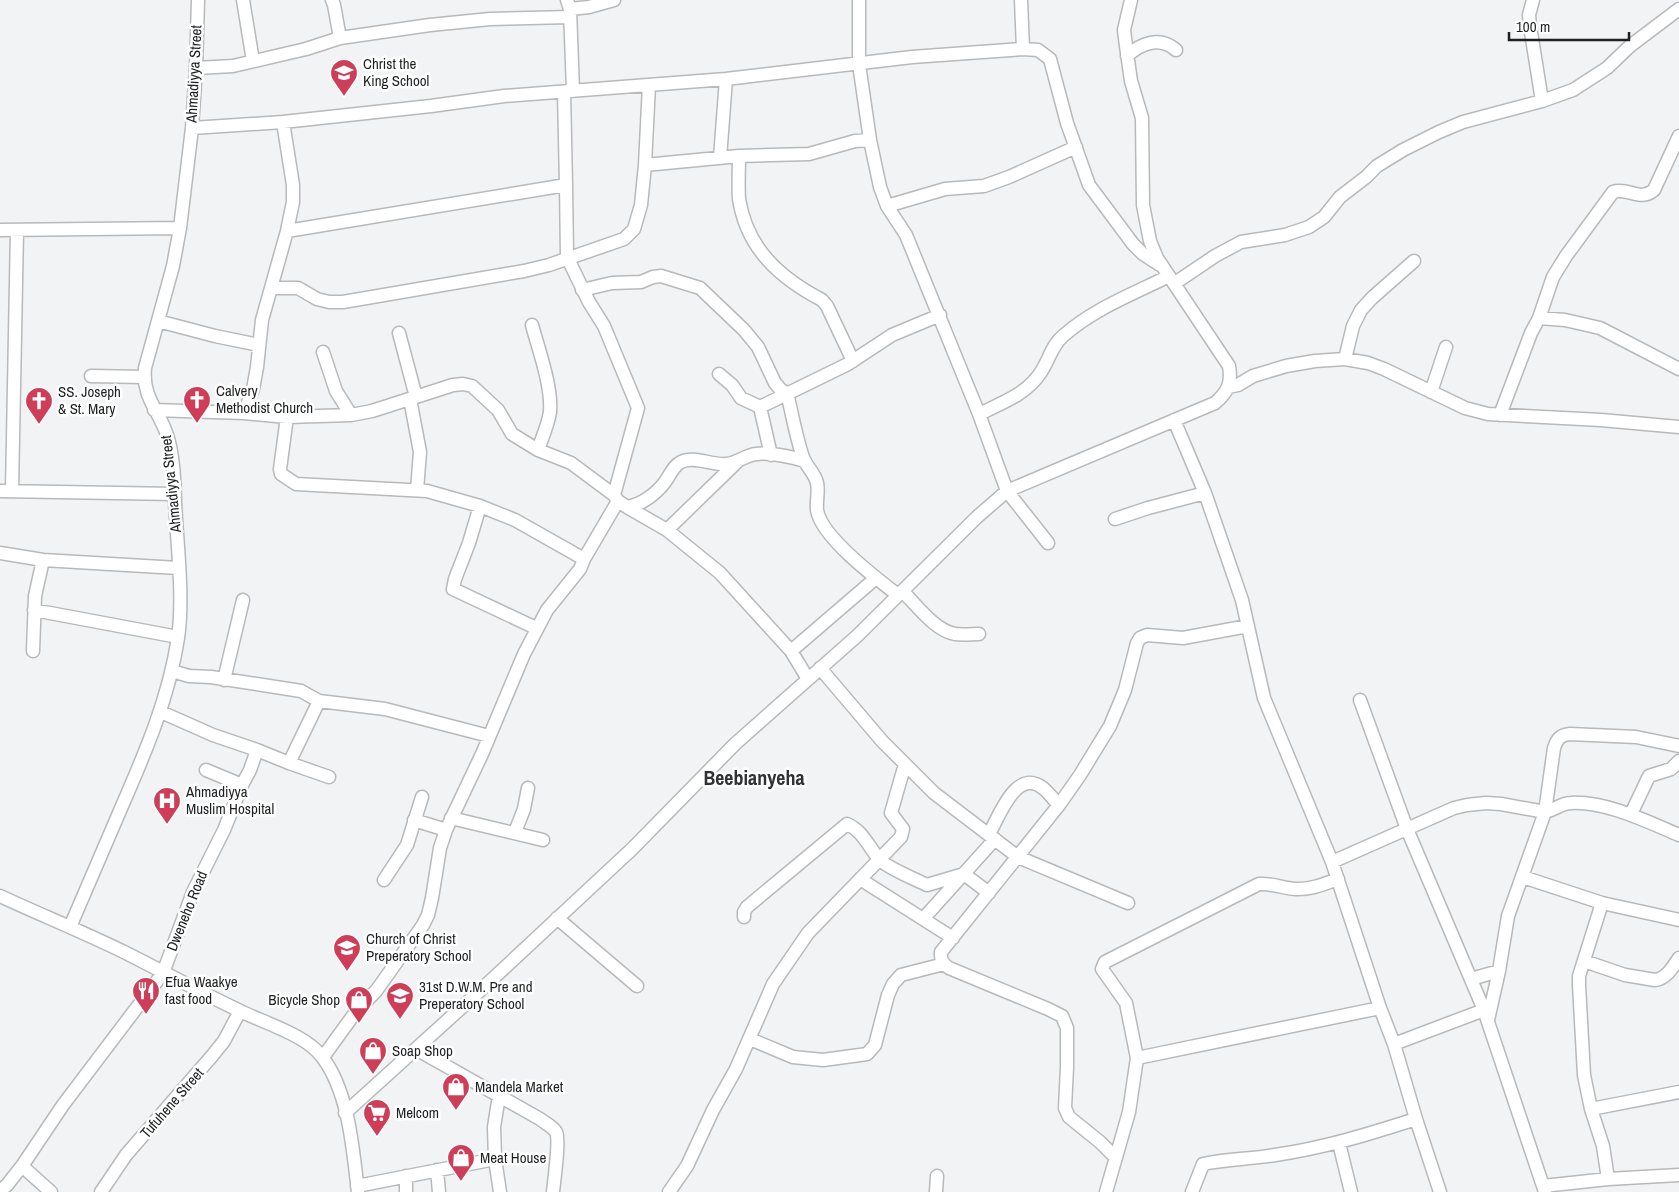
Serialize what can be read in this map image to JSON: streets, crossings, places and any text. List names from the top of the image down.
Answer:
{
  "streets": {
    "street": ["Ahmadiyya Street", "Dweneho Road", "Tufuhene Street"]
  },
  "districts": ["Beebianyeha"],
  "places": {
    "school or university": ["Christ the King School", "Church of Christ Preperatory School", "31st D.W.M. Pre and Preperatory School"],
    "church": ["Calvery Methodist Church", "SS. Joseph & St. Mary"],
    "hospital": ["Ahmadiyya Muslim Hospital"],
    "restaurant": ["Efua Waakye fast food"],
    "shop": [
      "Bicycle Shop",
      "Soap Shop",
      "Mandela Market",
      "Meat House"
    ],
    "supermarket": ["Melcom"]
  },
  "scale_bar": "100 m"
}
